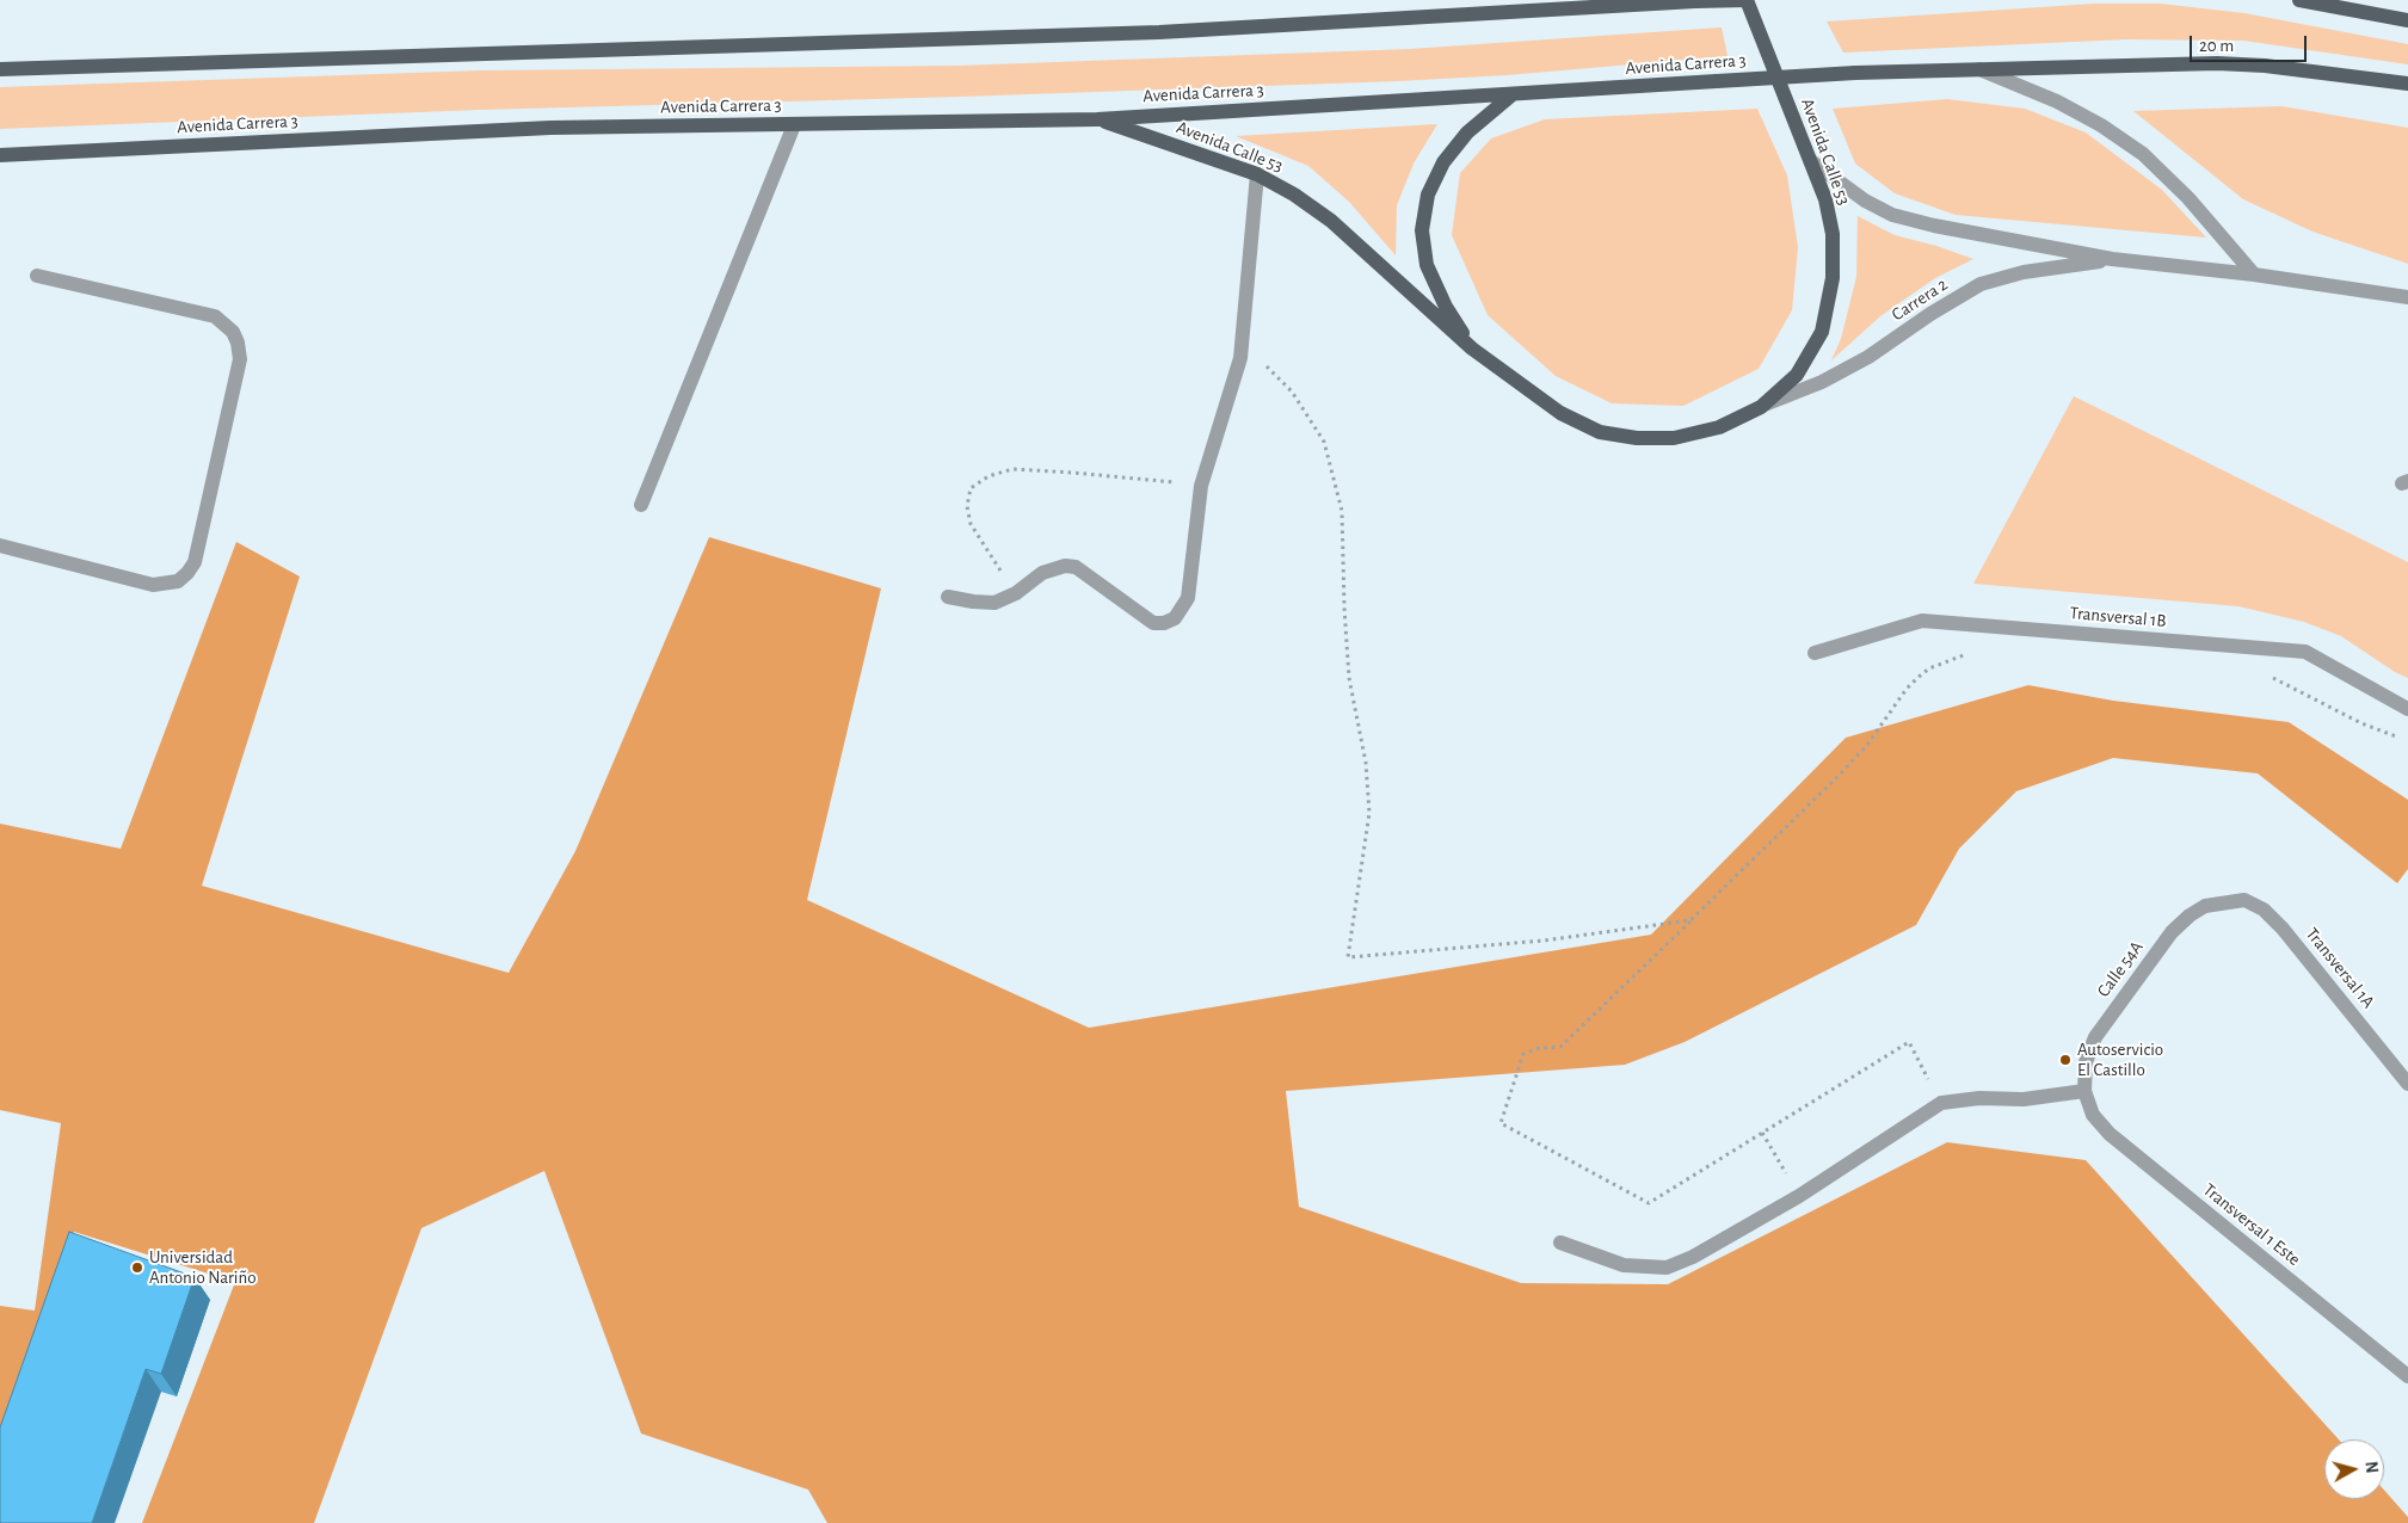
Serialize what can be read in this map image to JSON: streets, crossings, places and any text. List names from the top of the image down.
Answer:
{
  "streets": {
    "main road": ["Avenida Carrera 3", "Avenida Calle 53"],
    "street": [
      "Carrera 2",
      "Transversal 1B",
      "Transversal 1A",
      "Calle 54A",
      "Transversal 1 Este"
    ]
  },
  "crossings": [
    ["Avenida Carrera 3", "Avenida Calle 53"],
    ["Avenida Calle 53", "Carrera 2"],
    ["Transversal 1A", "Calle 54A"],
    ["Calle 54A", "Transversal 1 Este"]
  ],
  "places": ["Autoservicio El Castillo", "Universidad Antonio Nariño"],
  "scale_bar": "20 m",
  "north": "right"
}
